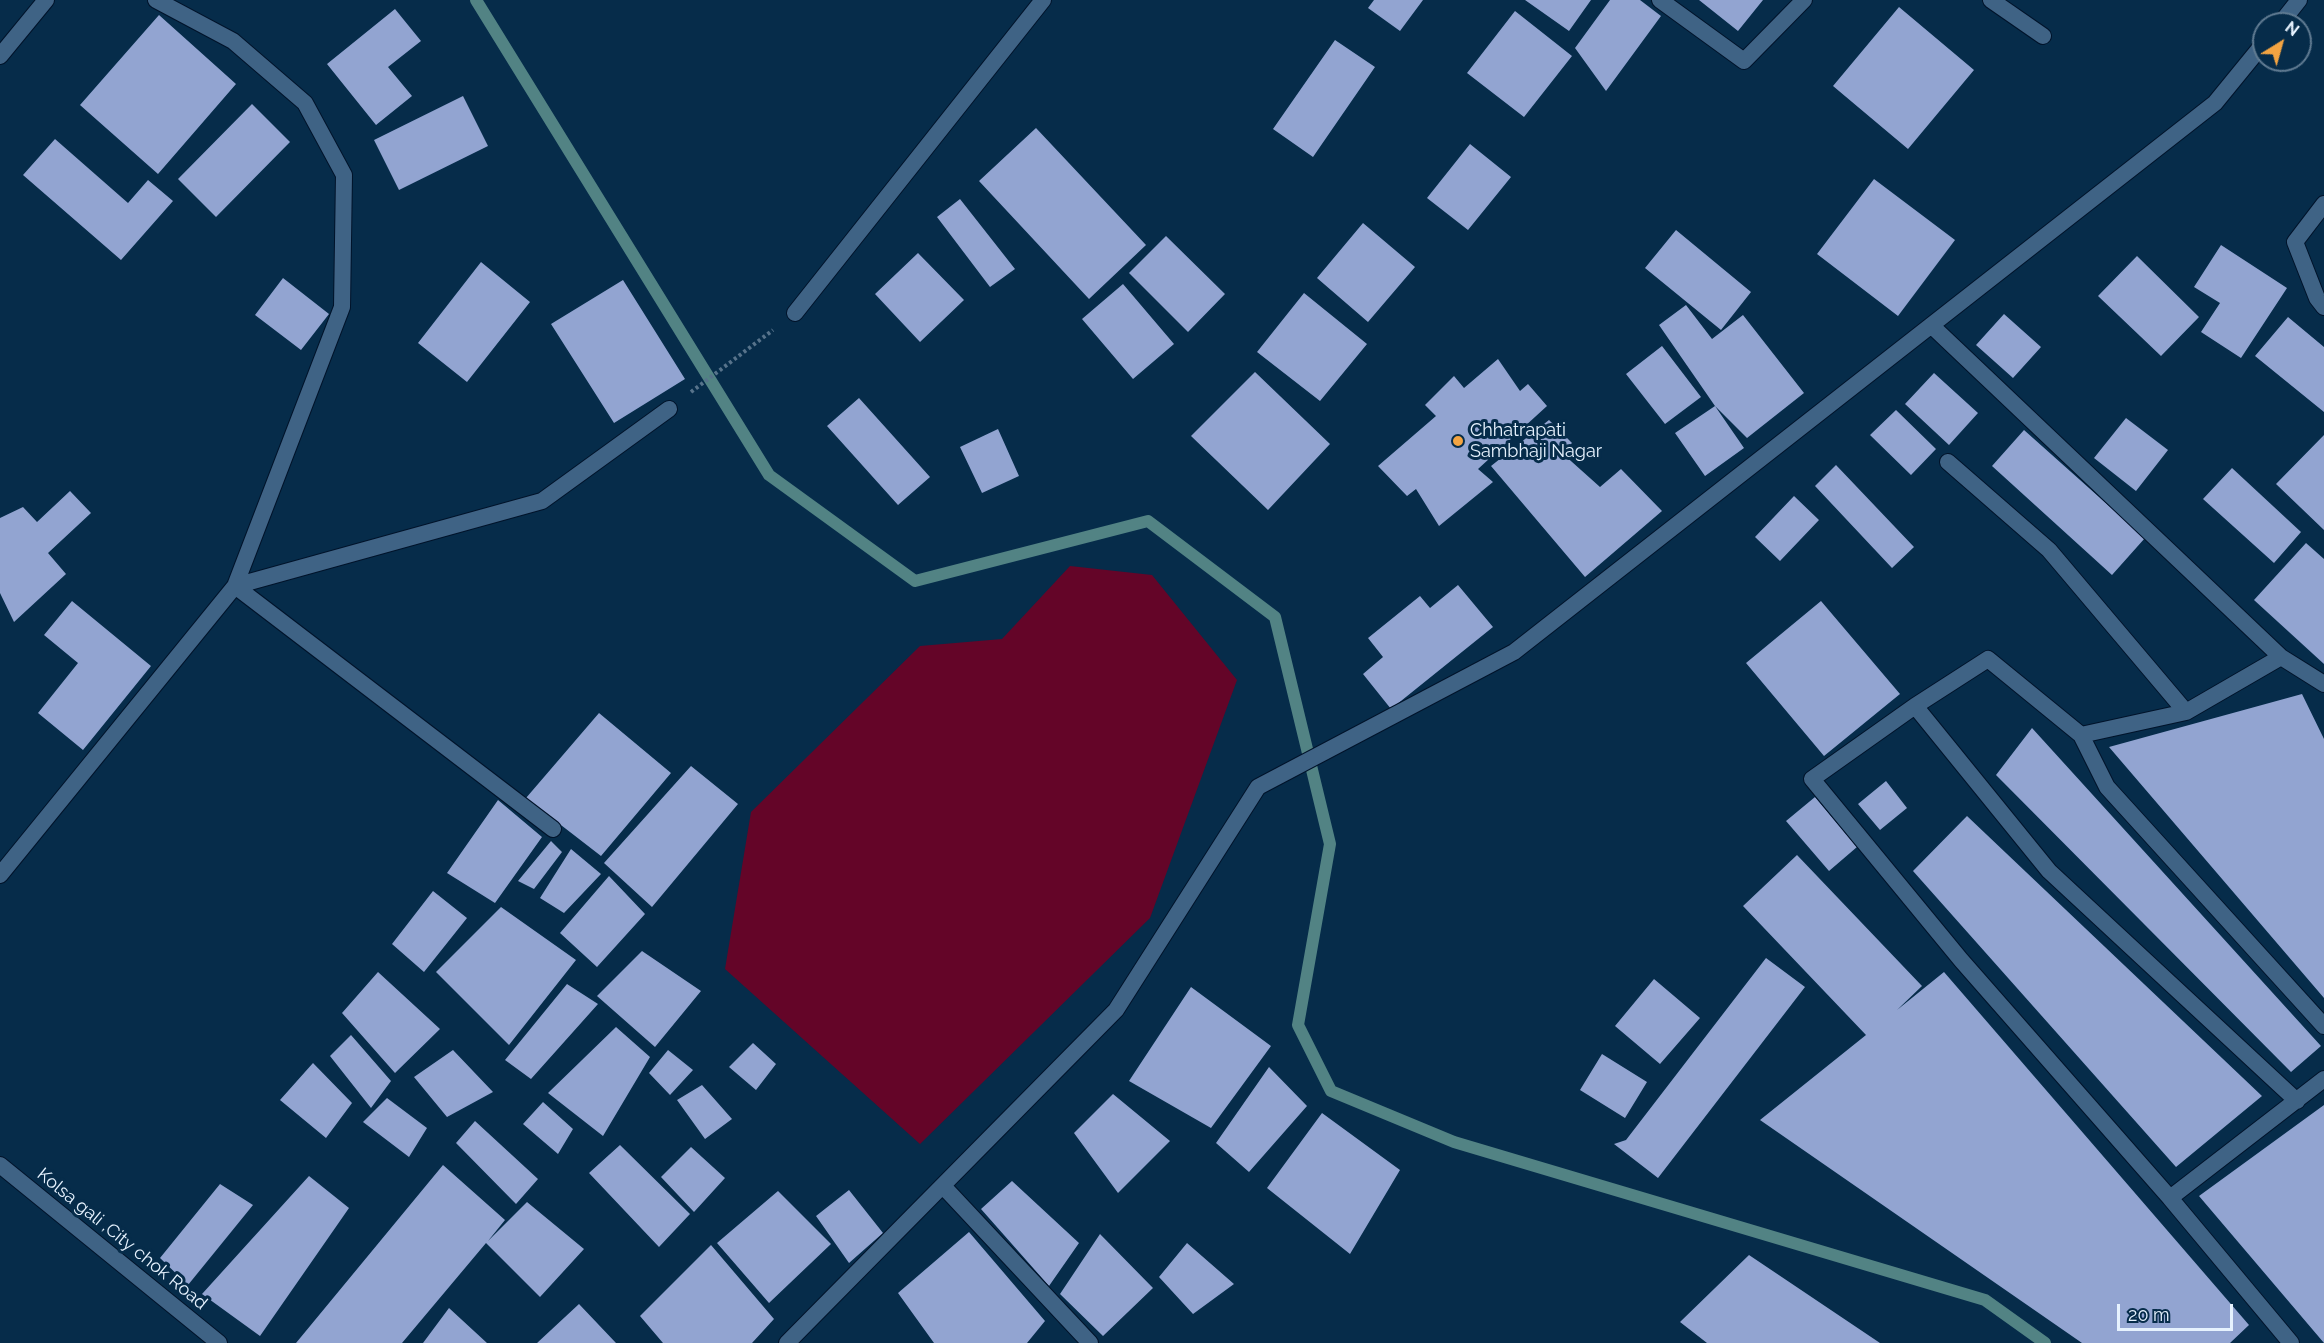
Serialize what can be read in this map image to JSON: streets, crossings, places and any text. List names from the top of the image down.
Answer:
{
  "streets": {
    "street": ["Kolsa gali ,City chok Road"]
  },
  "places": ["Chhatrapati Sambhaji Nagar"],
  "scale_bar": "20 m",
  "north": "top right"
}
